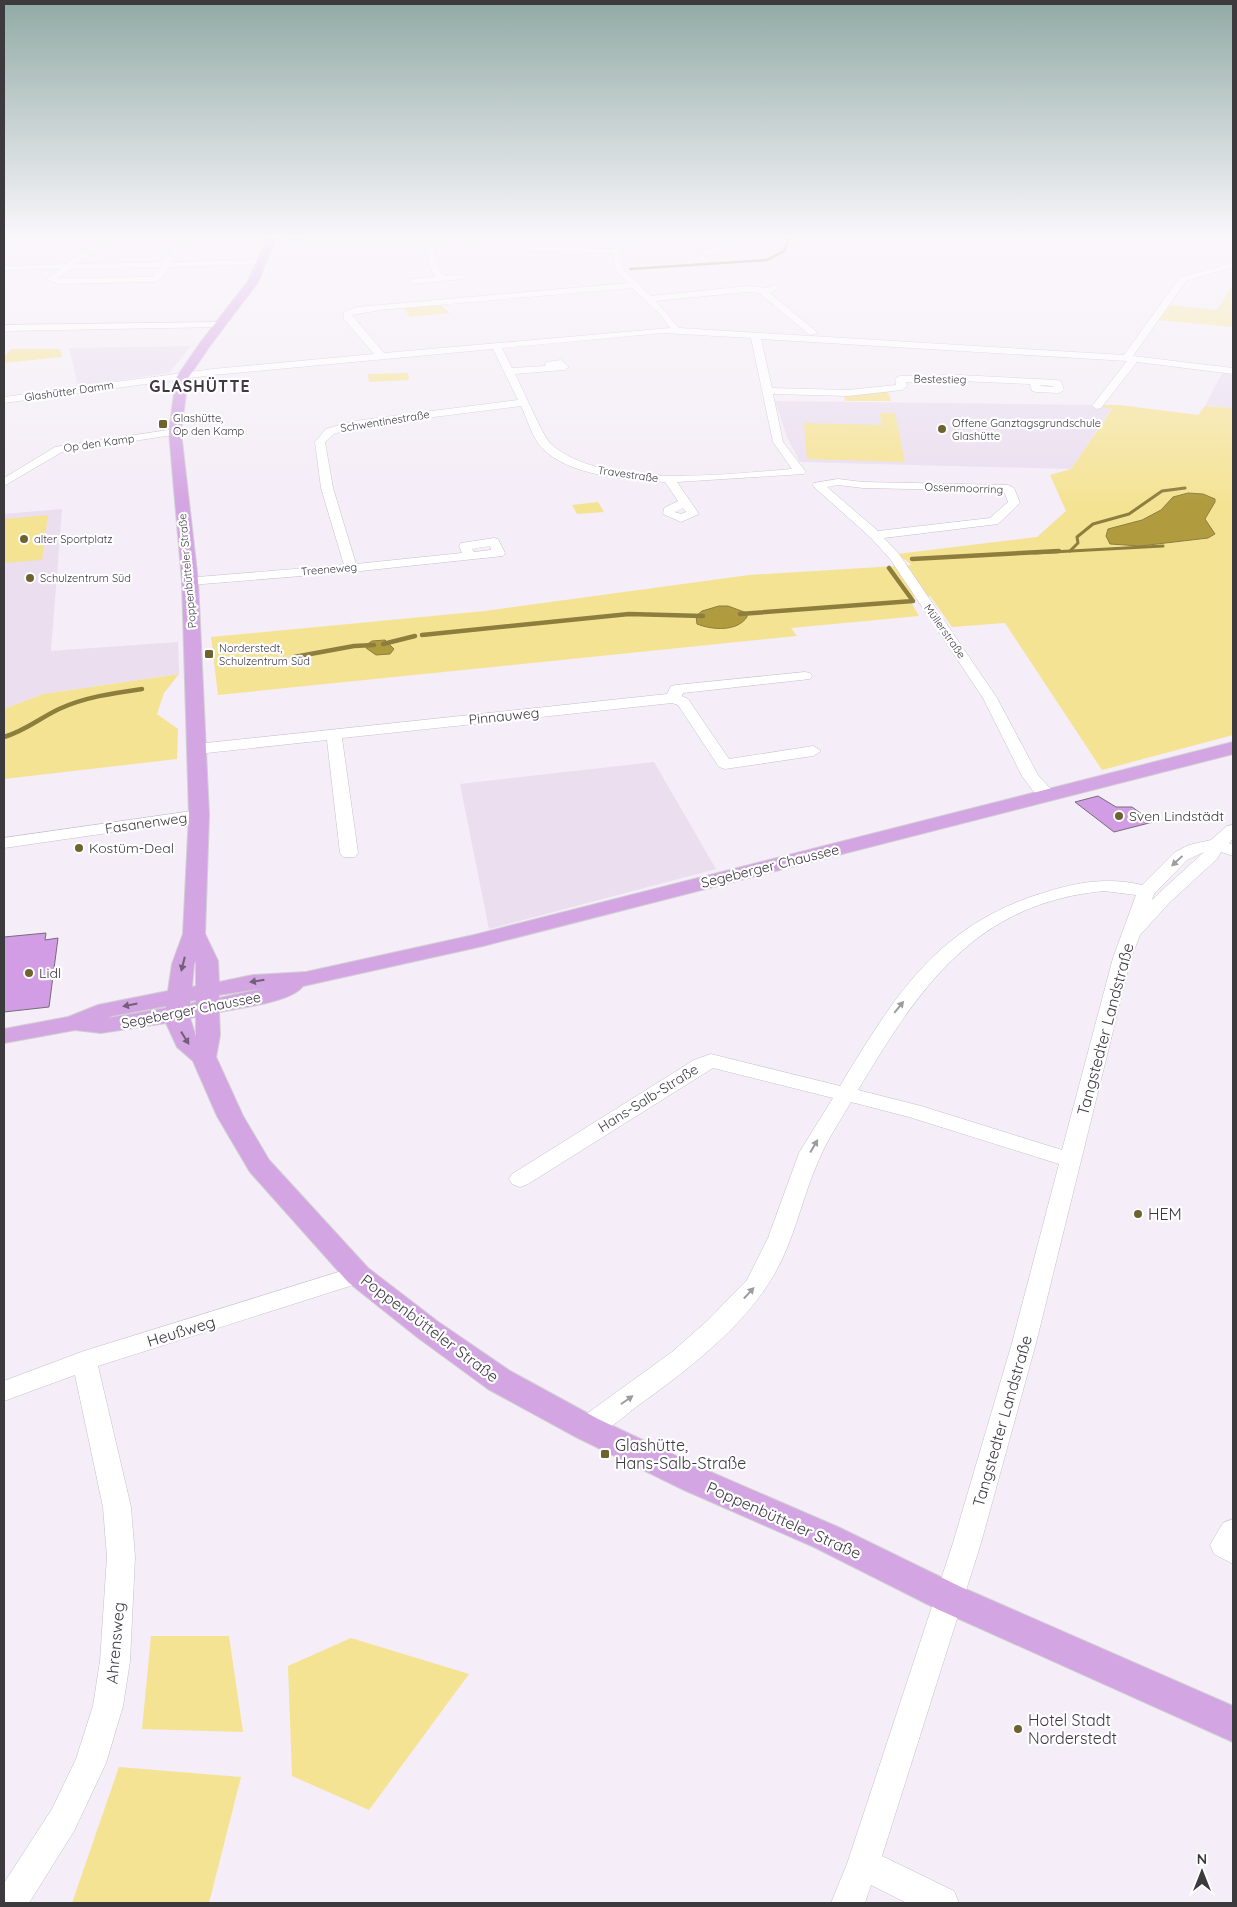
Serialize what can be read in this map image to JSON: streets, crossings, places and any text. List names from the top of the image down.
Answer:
{
  "streets": {
    "main road": ["Poppenbütteler Straße", "Segeberger Chaussee"],
    "street": [
      "Bestestieg",
      "Glashütter Damm",
      "Schwentinestraße",
      "Op den Kamp",
      "Travestraße",
      "Ossenmoorring",
      "Treeneweg",
      "Müllerstraße",
      "Pinnauweg",
      "Fasanenweg",
      "Tangstedter Landstraße",
      "Hans-Salb-Straße",
      "Heußweg",
      "Ahrensweg"
    ]
  },
  "crossings": [
    ["Bestestieg", "Travestraße"],
    ["Glashütter Damm", "Travestraße"],
    ["Glashütter Damm", "Poppenbütteler Straße"],
    ["Schwentinestraße", "Travestraße"],
    ["Schwentinestraße", "Treeneweg"],
    ["Op den Kamp", "Poppenbütteler Straße"],
    ["Ossenmoorring", "Müllerstraße"],
    ["Treeneweg", "Poppenbütteler Straße"],
    ["Poppenbütteler Straße", "Pinnauweg"],
    ["Poppenbütteler Straße", "Fasanenweg"],
    ["Poppenbütteler Straße", "Segeberger Chaussee"],
    ["Poppenbütteler Straße", "Tangstedter Landstraße"],
    ["Poppenbütteler Straße", "Heußweg"],
    ["Müllerstraße", "Segeberger Chaussee"],
    ["Tangstedter Landstraße", "Hans-Salb-Straße"],
    ["Heußweg", "Ahrensweg"]
  ],
  "districts": ["GLASHÜTTE"],
  "places": {
    "transit": ["Glashütte, Op den Kamp", "Norderstedt, Schulzentrum Süd", "Glashütte, Hans-Salb-Straße"],
    "other": [
      "Offene Ganztagsgrundschule Glashütte",
      "alter Sportplatz",
      "Schulzentrum Süd",
      "Sven Lindstädt",
      "Kostüm-Deal",
      "Lidl",
      "HEM",
      "Hotel Stadt Norderstedt"
    ]
  },
  "north": "top"
}
